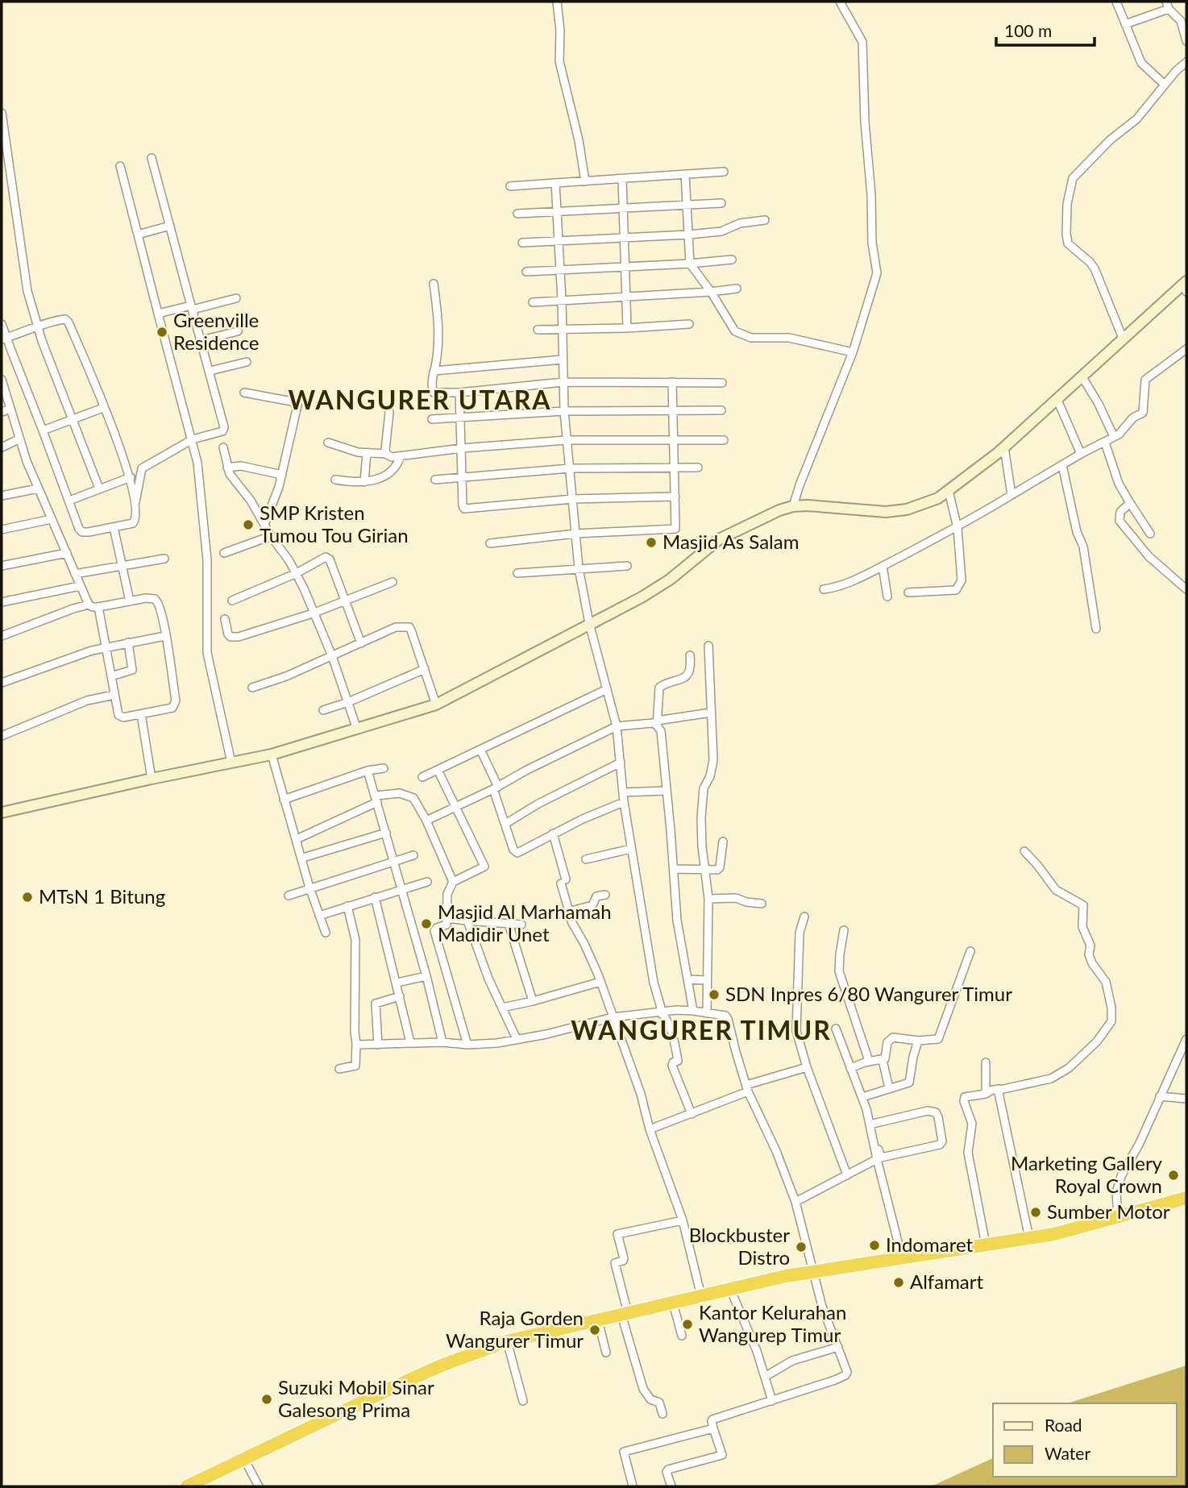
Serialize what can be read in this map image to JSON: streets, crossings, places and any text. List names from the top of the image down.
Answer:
{
  "districts": ["WANGURER UTARA", "WANGURER TIMUR"],
  "places": [
    "Greenville Residence",
    "SMP Kristen Tumou Tou Girian",
    "Masjid As Salam",
    "MTsN 1 Bitung",
    "Masjid Al Marhamah Madidir Unet",
    "SDN Inpres 6/80 Wangurer Timur",
    "Marketing Gallery Royal Crown",
    "Sumber Motor",
    "Indomaret",
    "Blockbuster Distro",
    "Alfamart",
    "Kantor Kelurahan Wangurep Timur",
    "Raja Gorden Wangurer Timur",
    "Suzuki Mobil Sinar Galesong Prima"
  ],
  "legend": ["Road", "Water"],
  "scale_bar": "100 m"
}
